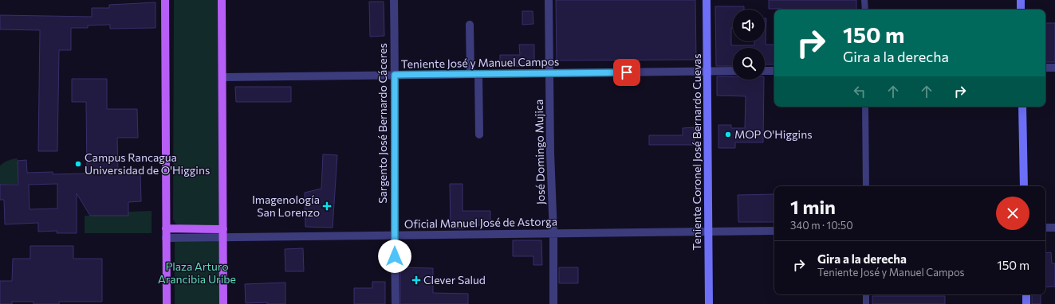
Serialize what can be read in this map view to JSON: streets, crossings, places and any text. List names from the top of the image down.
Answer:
{
  "streets": {
    "main road": ["Teniente Coronel José Bernardo Cuevas"],
    "street": [
      "Teniente José y Manuel Campos",
      "Sargento José Bernardo Cáceres",
      "José Domingo Mujica",
      "Oficial Manuel José de Astorga"
    ]
  },
  "crossings": [
    ["Teniente José y Manuel Campos", "Sargento José Bernardo Cáceres"],
    ["Teniente José y Manuel Campos", "José Domingo Mujica"],
    ["Teniente José y Manuel Campos", "Teniente Coronel José Bernardo Cuevas"],
    ["Sargento José Bernardo Cáceres", "Oficial Manuel José de Astorga"],
    ["José Domingo Mujica", "Oficial Manuel José de Astorga"],
    ["Teniente Coronel José Bernardo Cuevas", "Oficial Manuel José de Astorga"]
  ],
  "parks": ["Plaza Arturo Arancibia Uribe"],
  "places": {
    "other": ["MOP O'Higgins", "Campus Rancagua Universidad de O'Higgins"],
    "health": ["Imagenología San Lorenzo", "Clever Salud"]
  },
  "page": {
    "turn": ["150 m", "Gira a la derecha"],
    "heading": ["1 min", "340 m · 10:50"],
    "list": [
      {
        "name": "Gira a la derecha",
        "note": "Teniente José y Manuel Campos",
        "value": "150 m"
      }
    ]
  }
}
